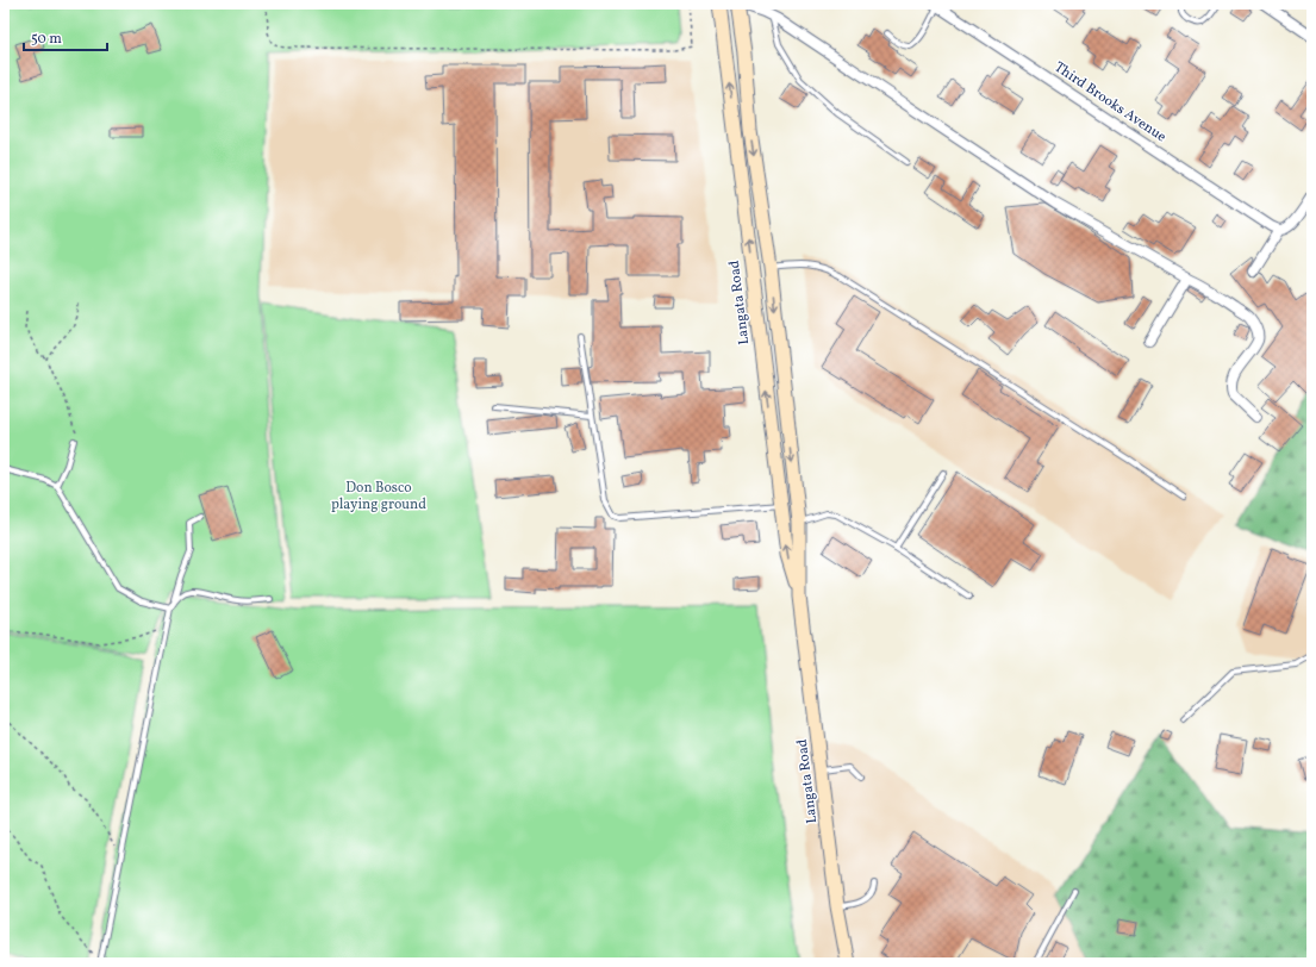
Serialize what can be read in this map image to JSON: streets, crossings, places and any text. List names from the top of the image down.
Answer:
{
  "streets": {
    "main road": ["Langata Road"],
    "street": ["Third Brooks Avenue"]
  },
  "parks": ["Don Bosco playing ground"],
  "scale_bar": "50 m"
}
